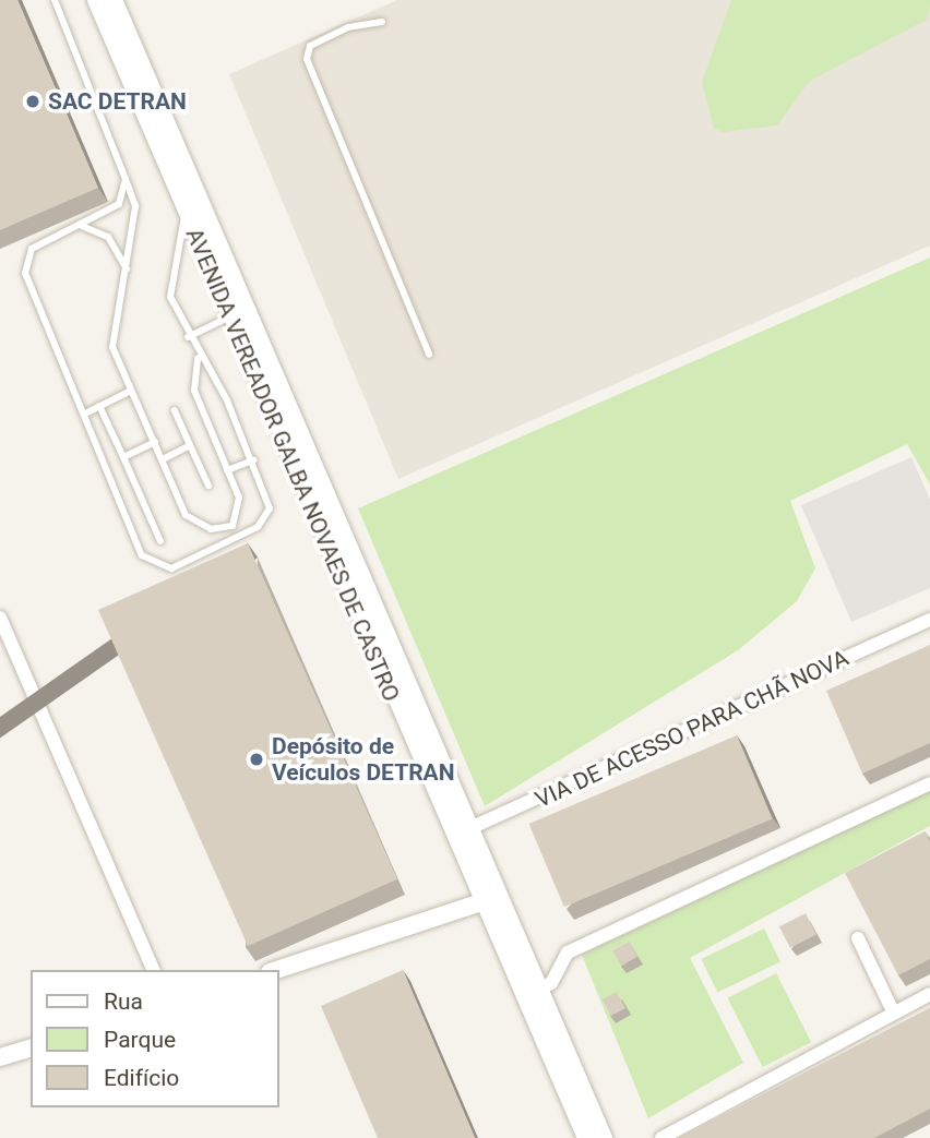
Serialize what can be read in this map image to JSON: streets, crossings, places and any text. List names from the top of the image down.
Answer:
{
  "streets": {
    "street": ["AVENIDA VEREADOR GALBA NOVAES DE CASTRO", "VIA DE ACESSO PARA CHÃ NOVA"]
  },
  "crossings": [
    ["AVENIDA VEREADOR GALBA NOVAES DE CASTRO", "VIA DE ACESSO PARA CHÃ NOVA"]
  ],
  "places": ["SAC DETRAN", "Depósito de Veículos DETRAN"],
  "legend": ["Rua", "Parque", "Edifício"]
}
